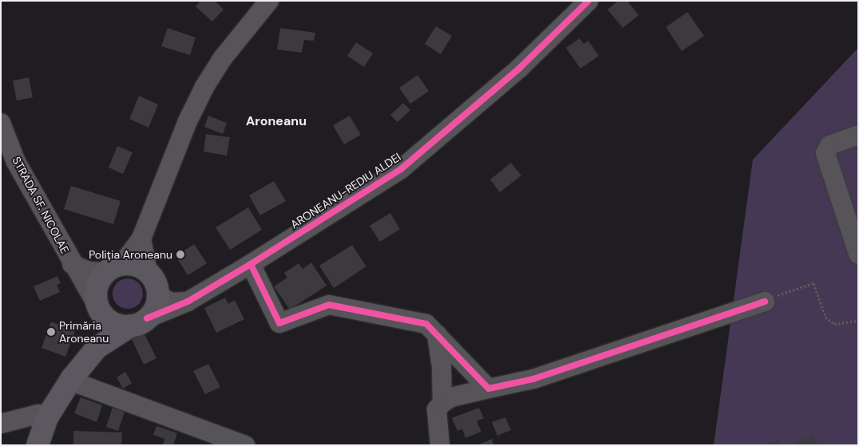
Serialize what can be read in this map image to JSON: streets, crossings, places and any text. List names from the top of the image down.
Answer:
{
  "streets": {
    "street": ["ARONEANU-REDIU ALDEI", "STRADA SF. NICOLAE"]
  },
  "crossings": [
    ["ARONEANU-REDIU ALDEI", "STRADA SF. NICOLAE"]
  ],
  "districts": ["Aroneanu"],
  "places": ["Poliția Aroneanu", "Primăria Aroneanu"]
}
